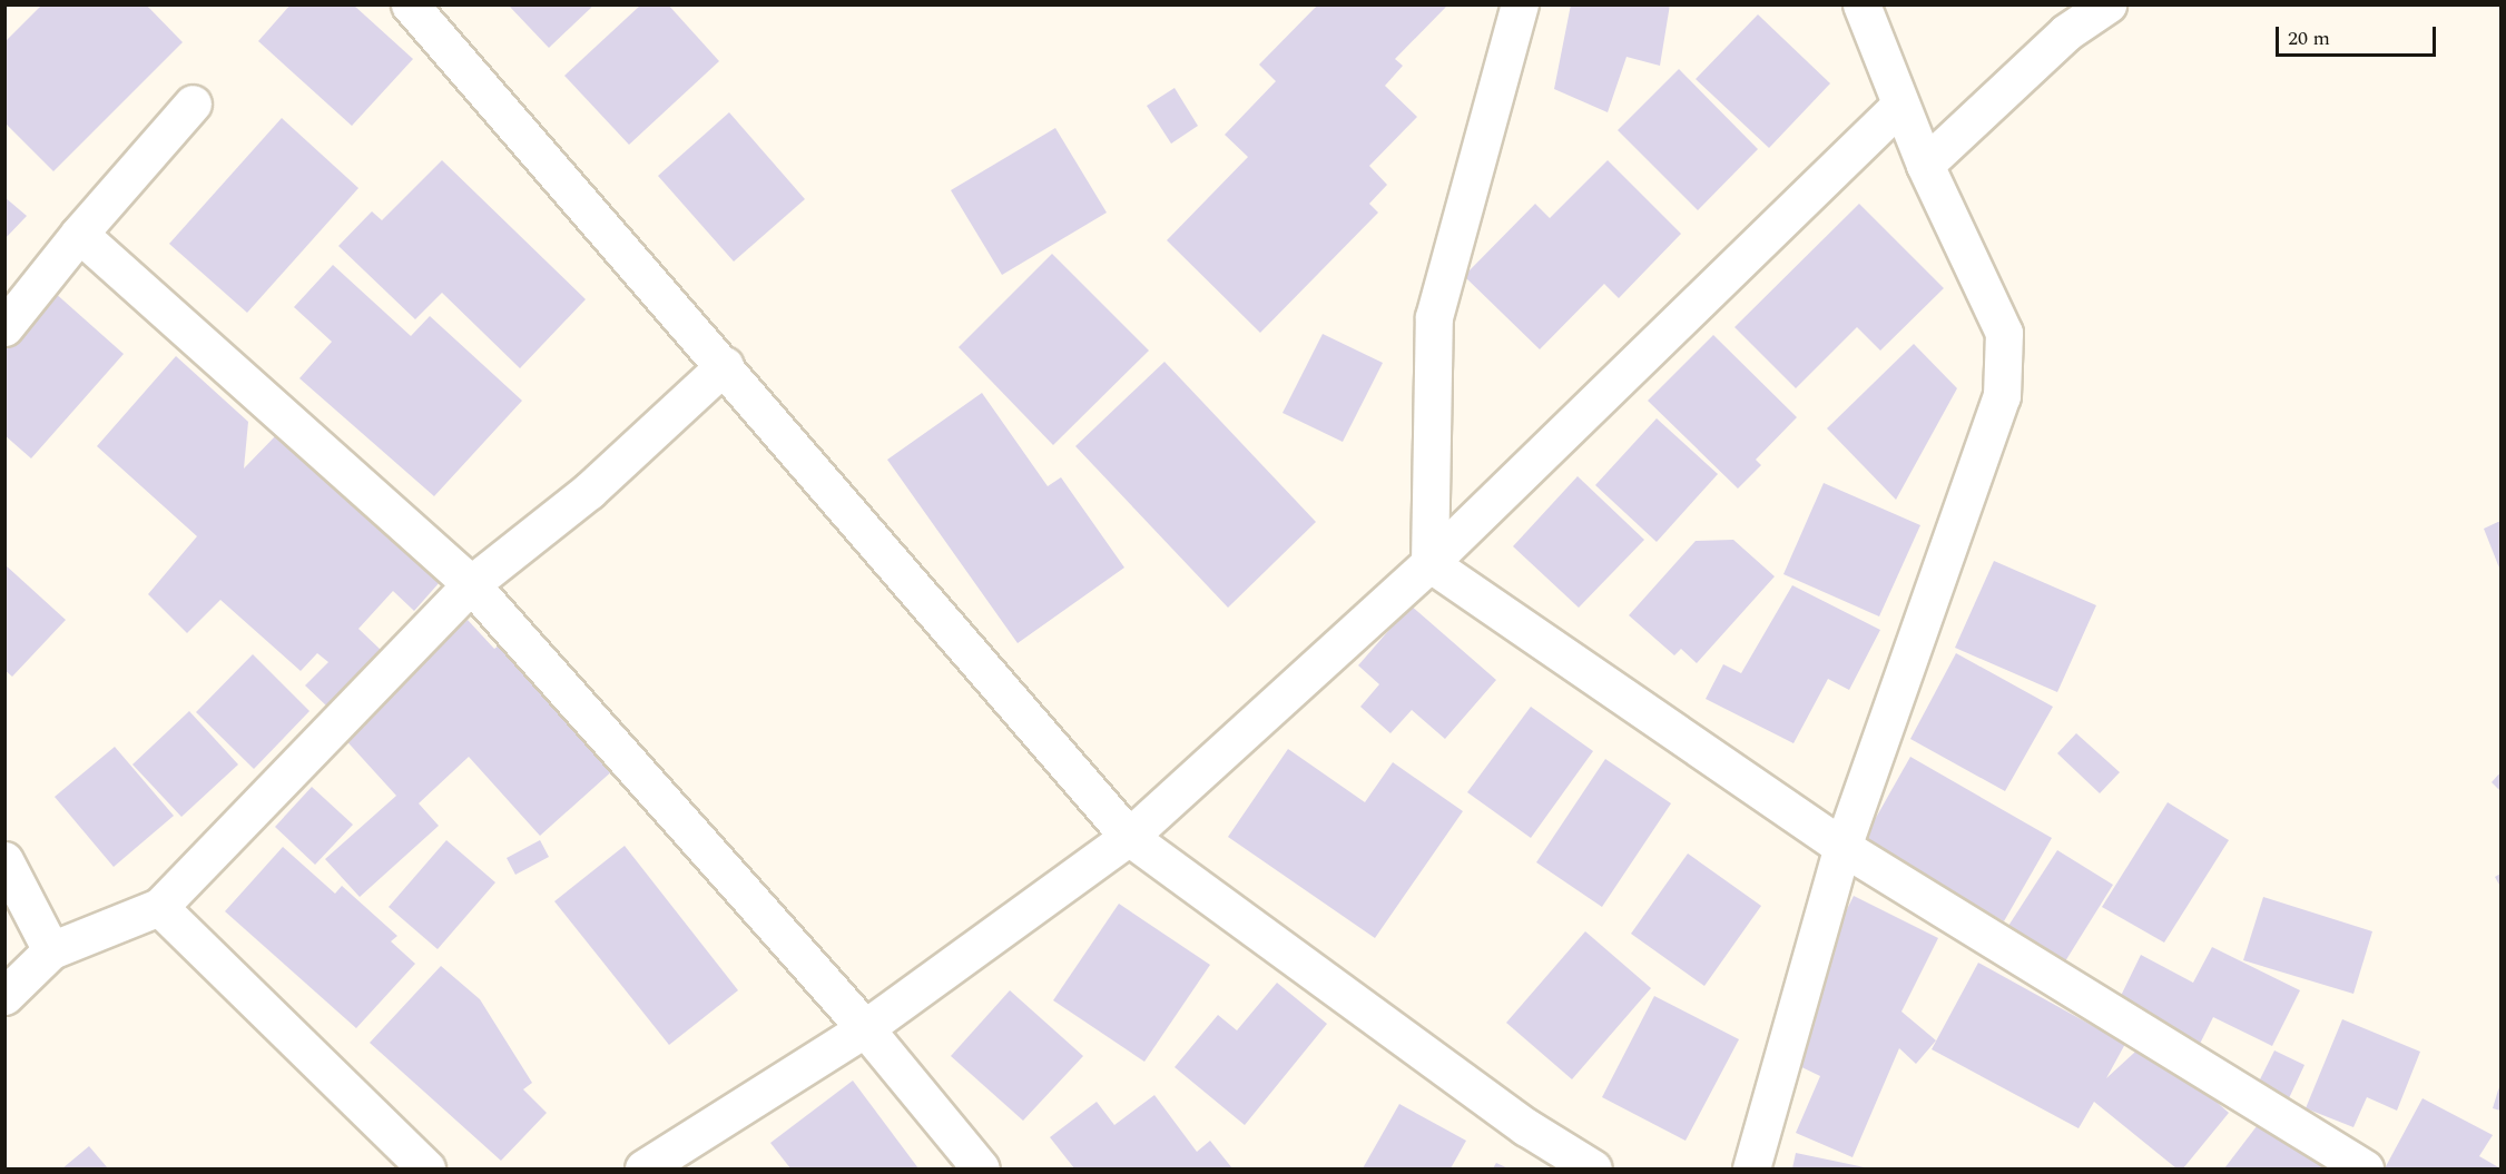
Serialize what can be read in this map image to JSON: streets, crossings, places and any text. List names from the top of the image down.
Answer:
{
  "scale_bar": "20 m"
}
